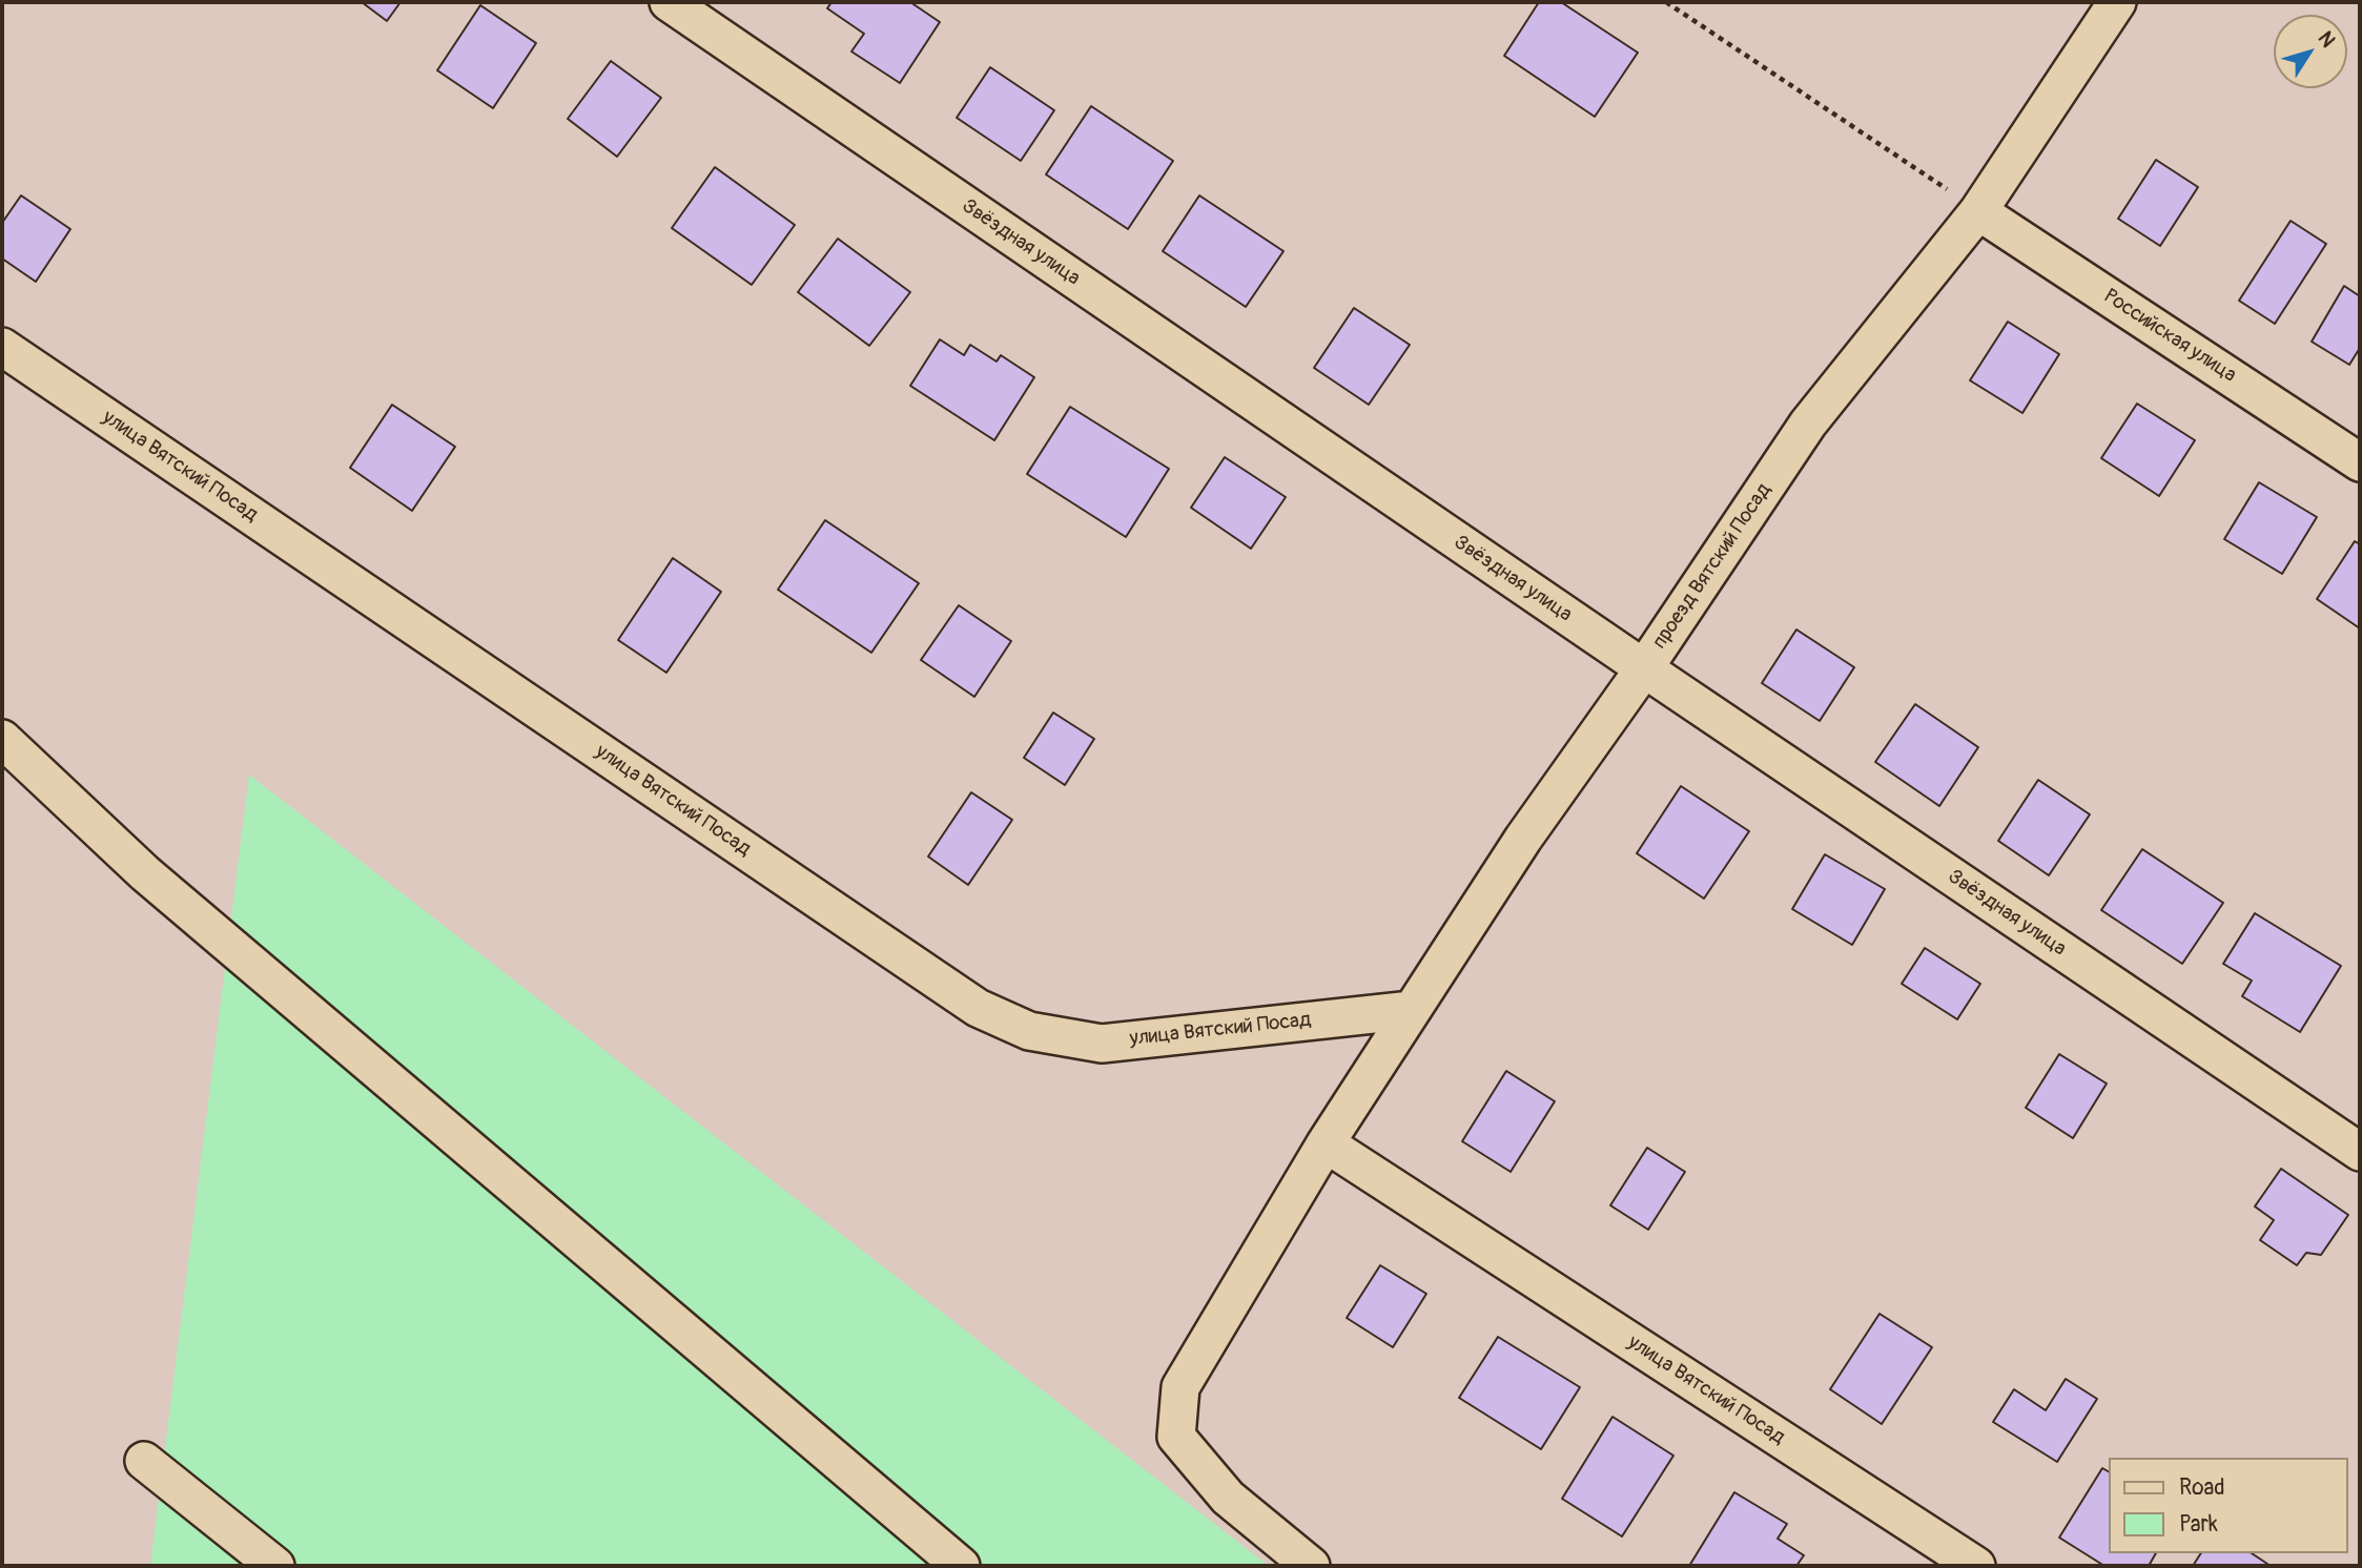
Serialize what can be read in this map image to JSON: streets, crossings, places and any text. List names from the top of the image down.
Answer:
{
  "streets": {
    "street": [
      "Звёздная улица",
      "Российская улица",
      "улица Вятский Посад",
      "проезд Вятский Посад"
    ]
  },
  "crossings": [
    ["Звёздная улица", "проезд Вятский Посад"],
    ["Российская улица", "проезд Вятский Посад"],
    ["улица Вятский Посад", "проезд Вятский Посад"]
  ],
  "legend": ["Road", "Park"],
  "north": "top right"
}
